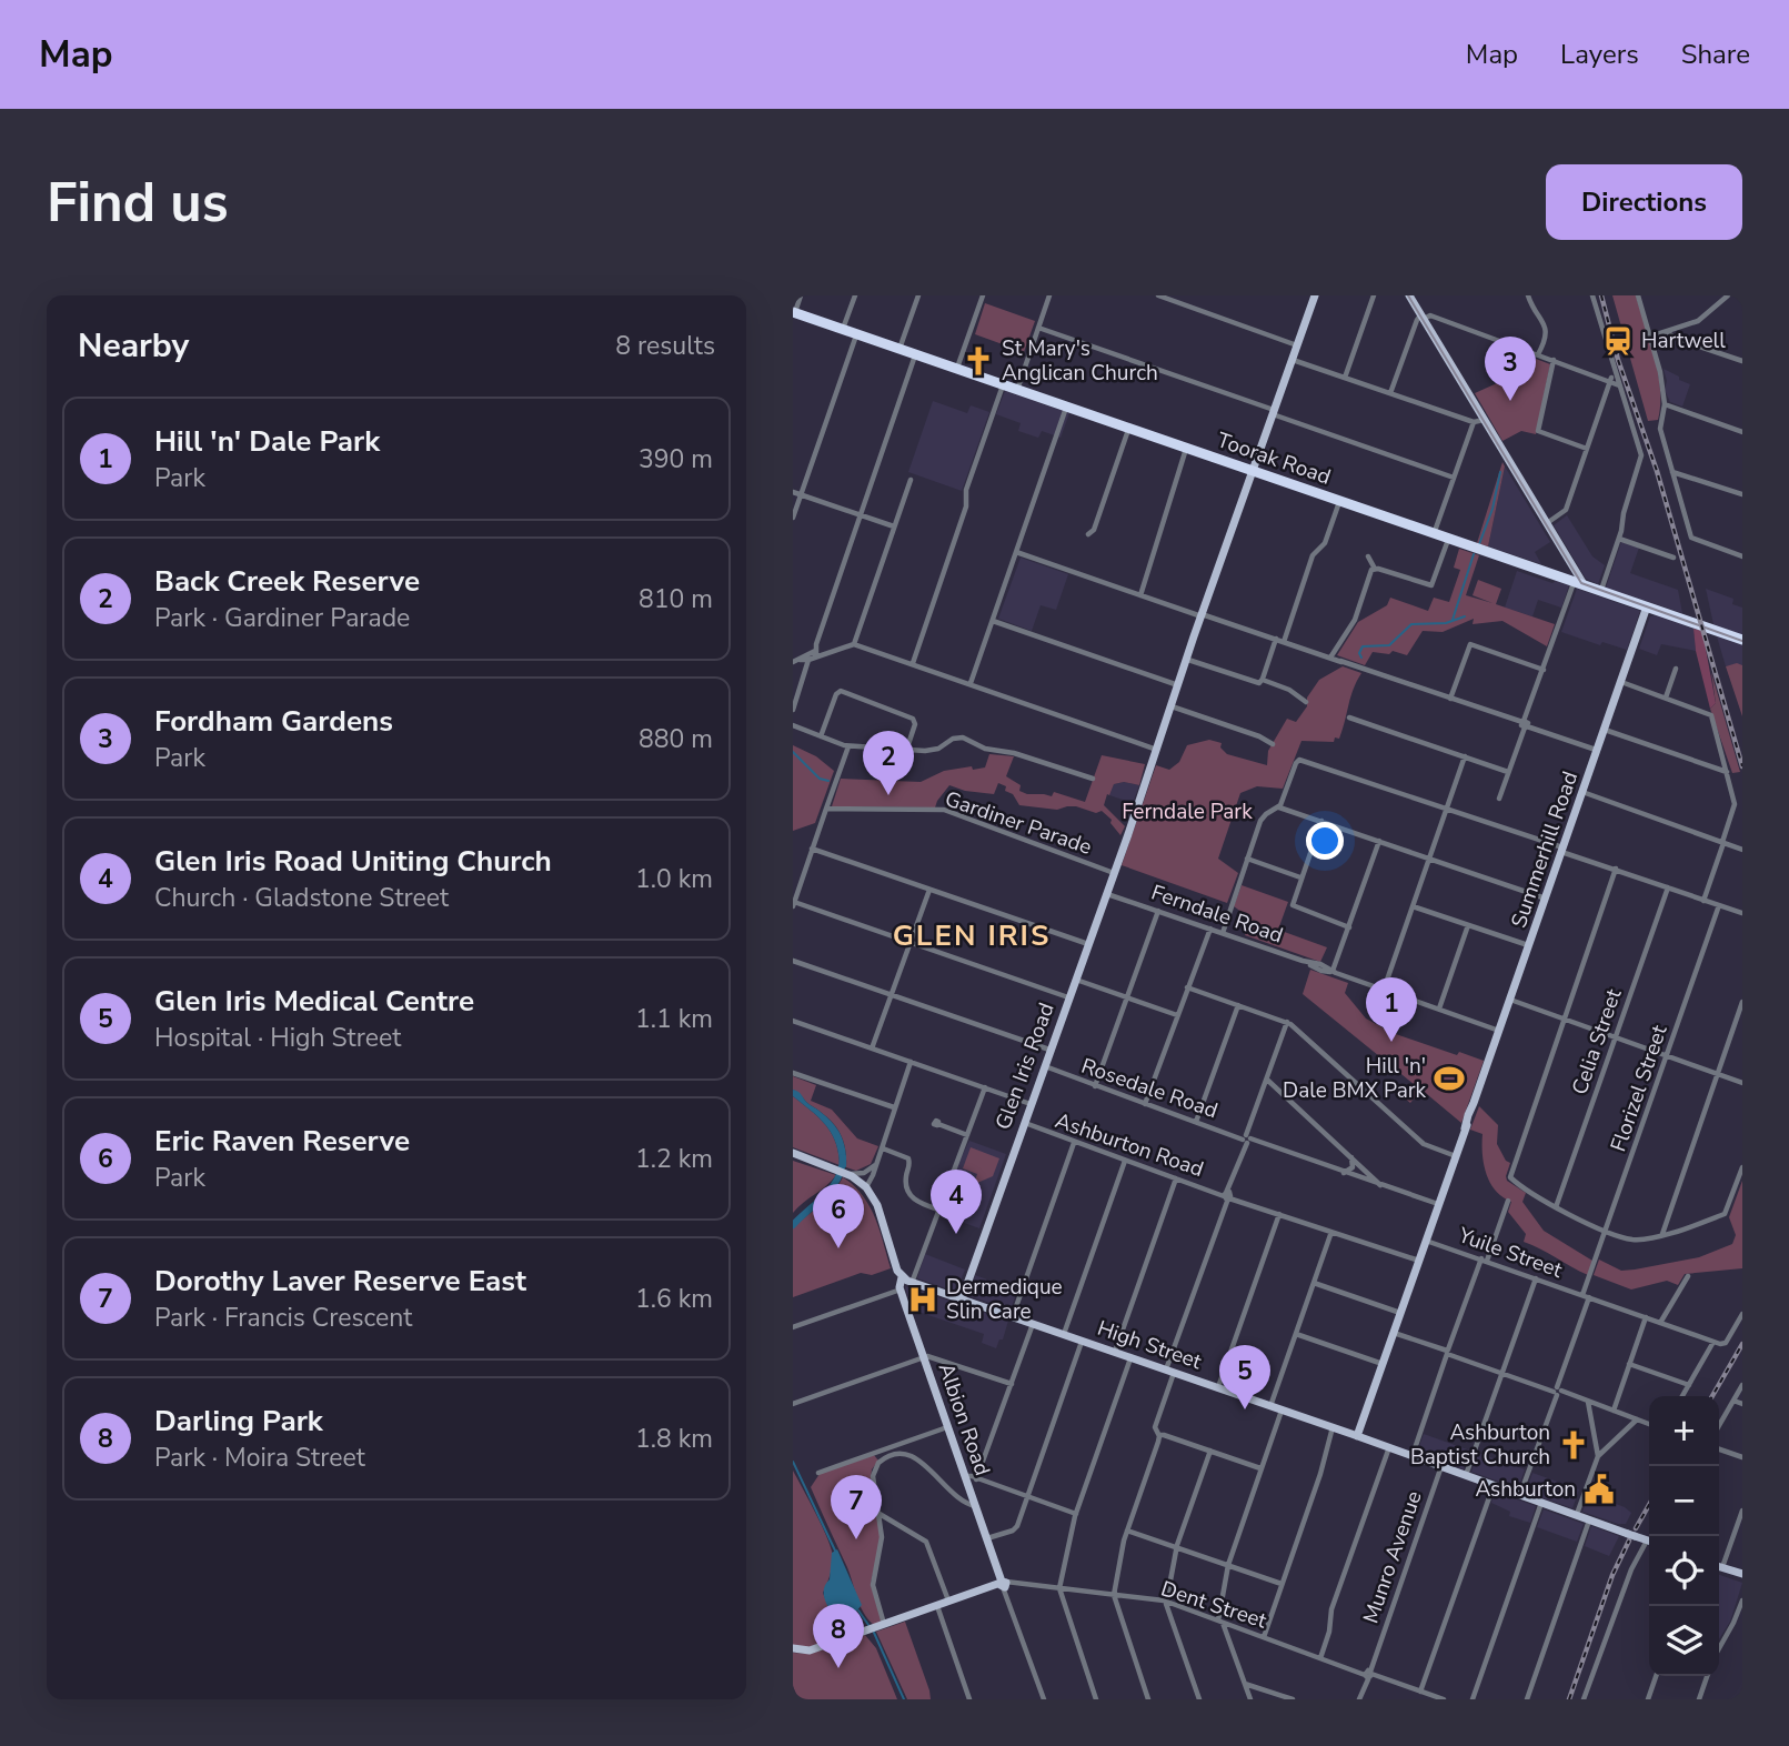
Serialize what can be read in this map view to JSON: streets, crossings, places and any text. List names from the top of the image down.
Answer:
{
  "streets": {
    "highway": ["Toorak Road"],
    "main road": [
      "Summerhill Road",
      "Glen Iris Road",
      "High Street",
      "Albion Road"
    ],
    "street": [
      "Gardiner Parade",
      "Ferndale Road",
      "Celia Street",
      "Rosedale Road",
      "Florizel Street",
      "Ashburton Road",
      "Yuile Street",
      "Munro Avenue",
      "Dent Street"
    ]
  },
  "crossings": [
    ["Toorak Road", "Summerhill Road"],
    ["Toorak Road", "Glen Iris Road"],
    ["Gardiner Parade", "Glen Iris Road"],
    ["Summerhill Road", "Ferndale Road"],
    ["Summerhill Road", "Rosedale Road"],
    ["Summerhill Road", "Ashburton Road"],
    ["Summerhill Road", "Yuile Street"],
    ["Summerhill Road", "High Street"],
    ["Ferndale Road", "Glen Iris Road"],
    ["Glen Iris Road", "Rosedale Road"],
    ["Glen Iris Road", "Ashburton Road"],
    ["Glen Iris Road", "High Street"],
    ["Florizel Street", "Yuile Street"],
    ["High Street", "Albion Road"],
    ["High Street", "Munro Avenue"],
    ["Albion Road", "Dent Street"],
    ["Munro Avenue", "Dent Street"]
  ],
  "districts": ["GLEN IRIS"],
  "parks": ["Ferndale Park"],
  "places": {
    "station": ["Hartwell"],
    "church": ["St Mary's Anglican Church", "Ashburton Baptist Church"],
    "sports": ["Hill 'n' Dale BMX Park"],
    "hospital": ["Dermedique Slin Care"],
    "public building": ["Ashburton"]
  },
  "page": {
    "header": "Map",
    "nav": ["Map", "Layers", "Share"],
    "buttons": "Directions",
    "title": "Find us",
    "heading": ["Nearby", "8 results"],
    "pins": [
      "3",
      "2",
      "1",
      "4",
      "6",
      "5",
      "7",
      "8"
    ],
    "list": [
      {
        "mark": "1",
        "name": "Hill 'n' Dale Park",
        "note": "Park",
        "value": "390 m"
      },
      {
        "mark": "2",
        "name": "Back Creek Reserve",
        "note": "Park · Gardiner Parade",
        "value": "810 m"
      },
      {
        "mark": "3",
        "name": "Fordham Gardens",
        "note": "Park",
        "value": "880 m"
      },
      {
        "mark": "4",
        "name": "Glen Iris Road Uniting Church",
        "note": "Church · Gladstone Street",
        "value": "1.0 km"
      },
      {
        "mark": "5",
        "name": "Glen Iris Medical Centre",
        "note": "Hospital · High Street",
        "value": "1.1 km"
      },
      {
        "mark": "6",
        "name": "Eric Raven Reserve",
        "note": "Park",
        "value": "1.2 km"
      },
      {
        "mark": "7",
        "name": "Dorothy Laver Reserve East",
        "note": "Park · Francis Crescent",
        "value": "1.6 km"
      },
      {
        "mark": "8",
        "name": "Darling Park",
        "note": "Park · Moira Street",
        "value": "1.8 km"
      }
    ],
    "map_buttons": ["+", "−"]
  }
}
